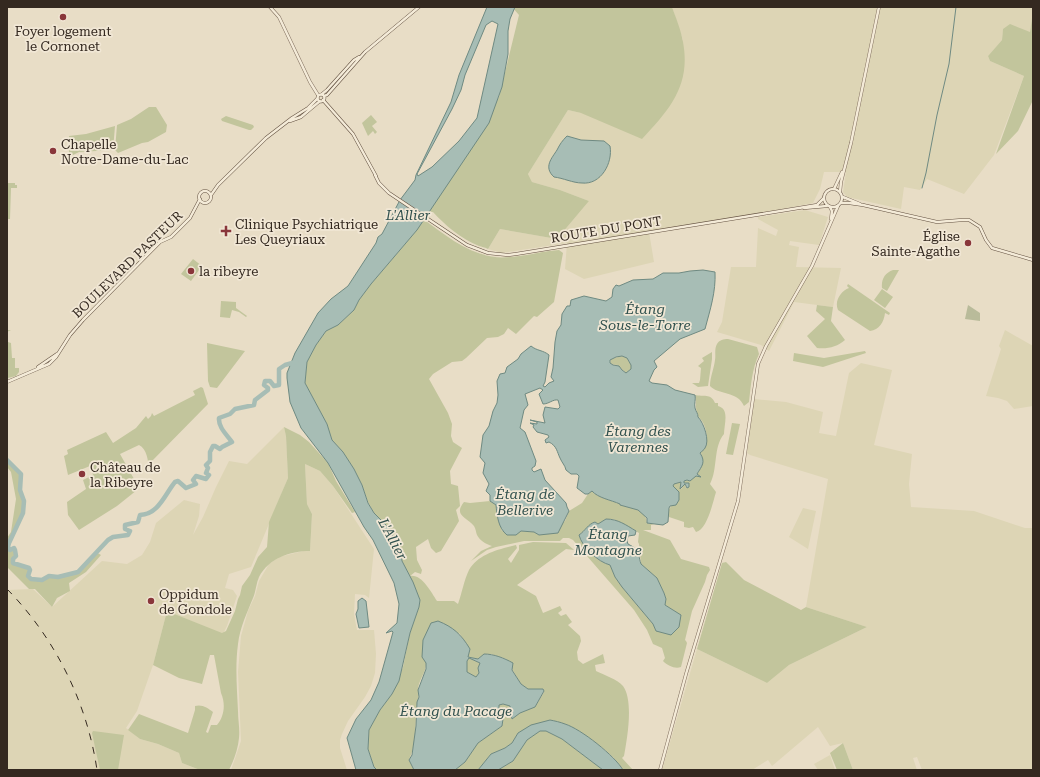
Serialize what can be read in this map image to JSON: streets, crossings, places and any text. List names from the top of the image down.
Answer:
{
  "streets": {
    "main road": ["ROUTE DU PONT", "BOULEVARD PASTEUR"]
  },
  "water": [
    "L'Allier",
    "Étang Sous-le-Torre",
    "Étang des Varennes",
    "Étang de Bellerive",
    "Étang Montagne",
    "Étang du Pacage"
  ],
  "places": {
    "other": [
      "Foyer logement le Cornonet",
      "Chapelle Notre-Dame-du-Lac",
      "Église Sainte-Agathe",
      "la ribeyre",
      "Château de la Ribeyre",
      "Oppidum de Gondole"
    ],
    "health": ["Clinique Psychiatrique Les Queyriaux"]
  }
}
